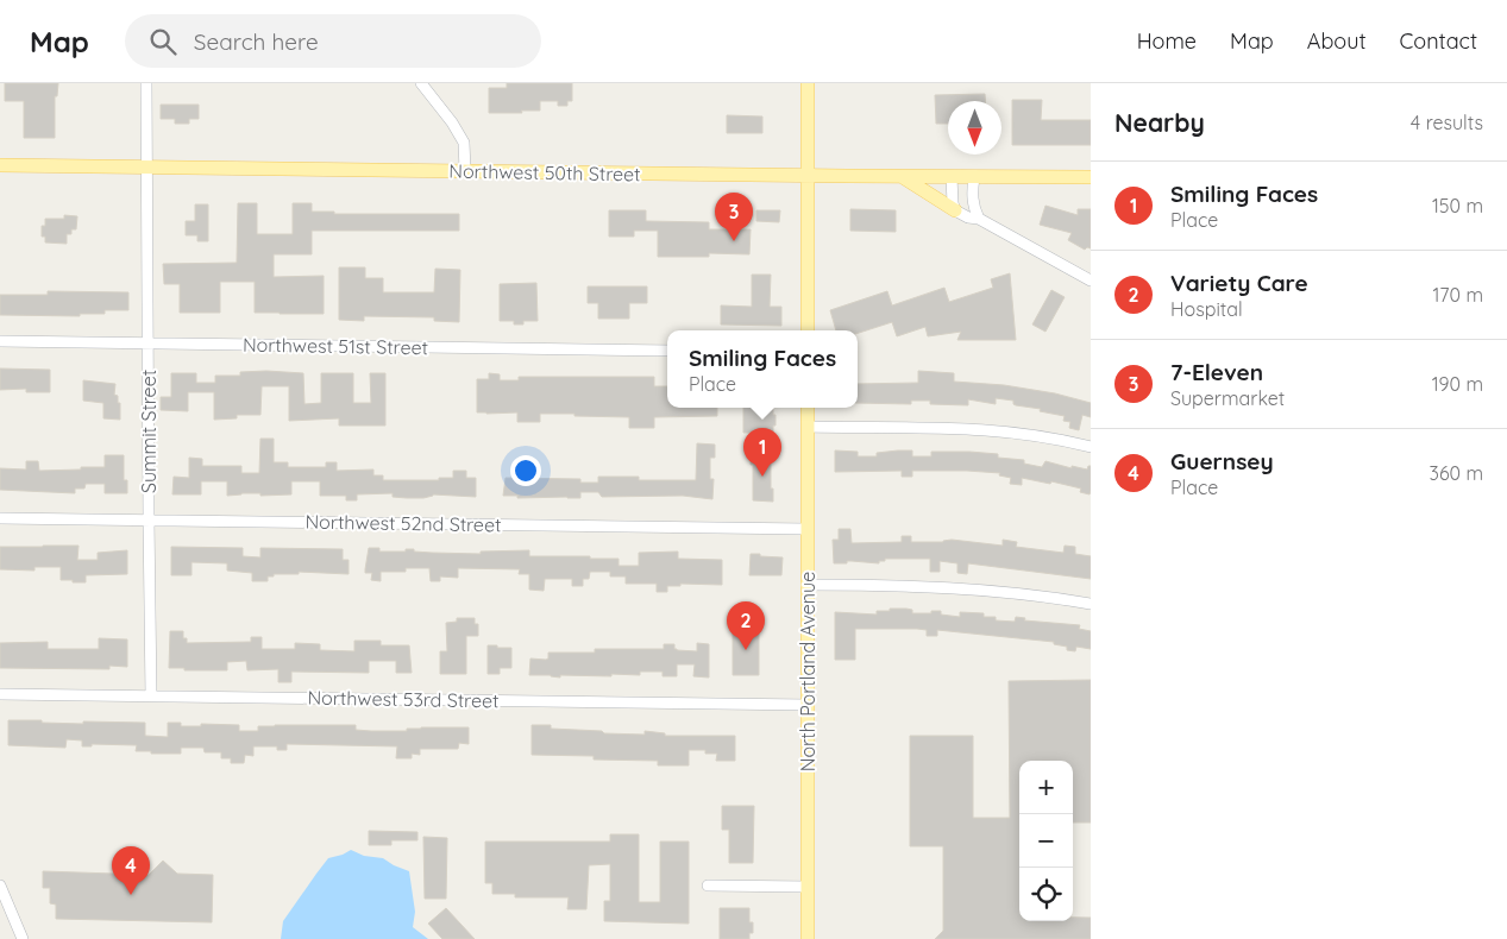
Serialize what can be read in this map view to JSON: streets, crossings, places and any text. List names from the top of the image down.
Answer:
{
  "streets": {
    "main road": ["Northwest 50th Street", "North Portland Avenue"],
    "street": [
      "Northwest 51st Street",
      "Summit Street",
      "Northwest 52nd Street",
      "Northwest 53rd Street"
    ]
  },
  "crossings": [
    ["Northwest 50th Street", "Summit Street"],
    ["Northwest 51st Street", "Summit Street"],
    ["Summit Street", "Northwest 52nd Street"],
    ["Summit Street", "Northwest 53rd Street"],
    ["Northwest 52nd Street", "North Portland Avenue"],
    ["North Portland Avenue", "Northwest 53rd Street"]
  ],
  "north": "bottom",
  "page": {
    "header": "Map",
    "search": "Search here",
    "nav": [
      "Home",
      "Map",
      "About",
      "Contact"
    ],
    "heading": ["Nearby", "4 results"],
    "list": [
      {
        "mark": "1",
        "name": "Smiling Faces",
        "note": "Place",
        "value": "150 m"
      },
      {
        "mark": "2",
        "name": "Variety Care",
        "note": "Hospital",
        "value": "170 m"
      },
      {
        "mark": "3",
        "name": "7-Eleven",
        "note": "Supermarket",
        "value": "190 m"
      },
      {
        "mark": "4",
        "name": "Guernsey",
        "note": "Place",
        "value": "360 m"
      }
    ],
    "pins": [
      "3",
      "1",
      "2",
      "4"
    ],
    "popup": ["Smiling Faces", "Place"],
    "map_buttons": ["+", "−"]
  }
}
